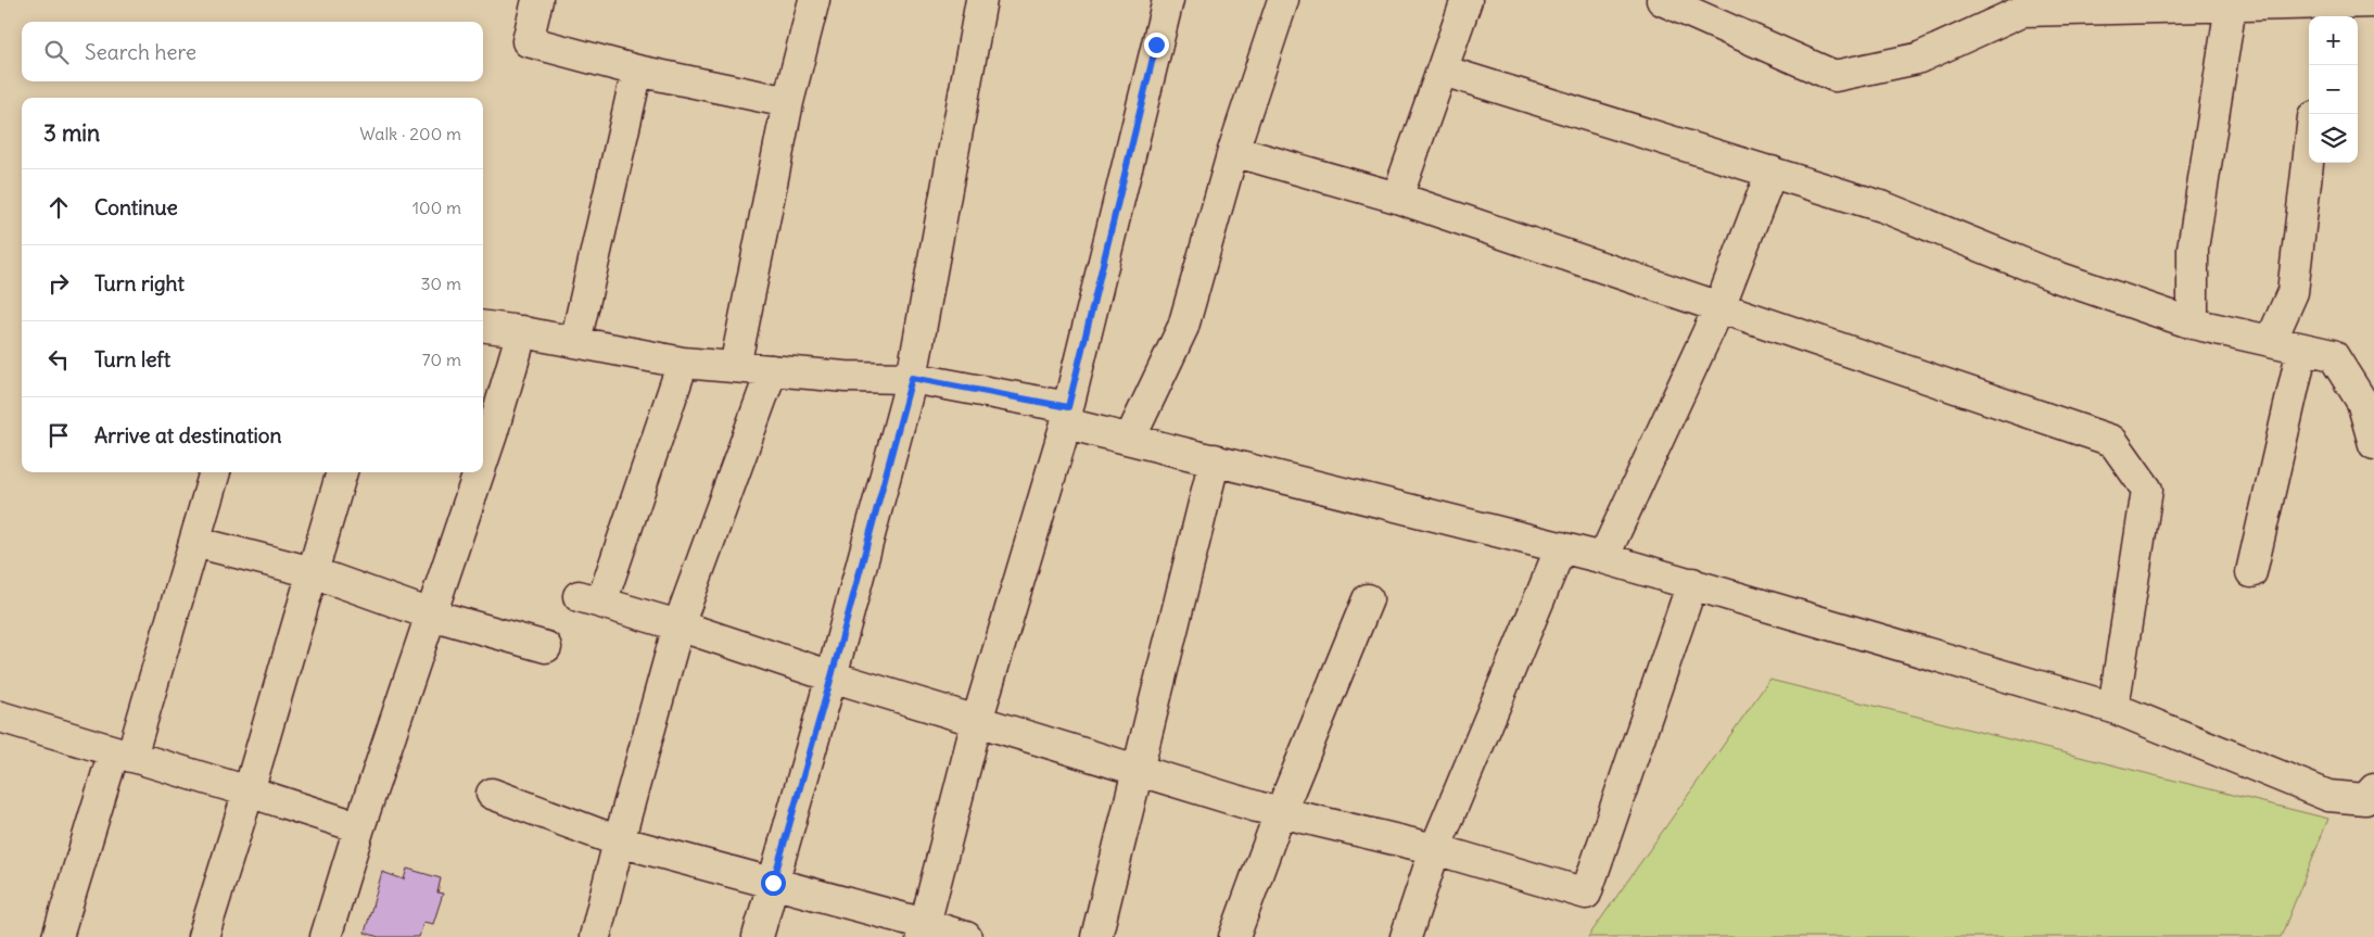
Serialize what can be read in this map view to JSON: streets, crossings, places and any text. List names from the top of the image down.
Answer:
{
  "page": {
    "map_buttons": ["+", "−"],
    "search": "Search here",
    "heading": ["3 min", "Walk · 200 m"],
    "list": [
      ["Continue", "100 m"],
      ["Turn right", "30 m"],
      ["Turn left", "70 m"],
      "Arrive at destination"
    ]
  }
}
